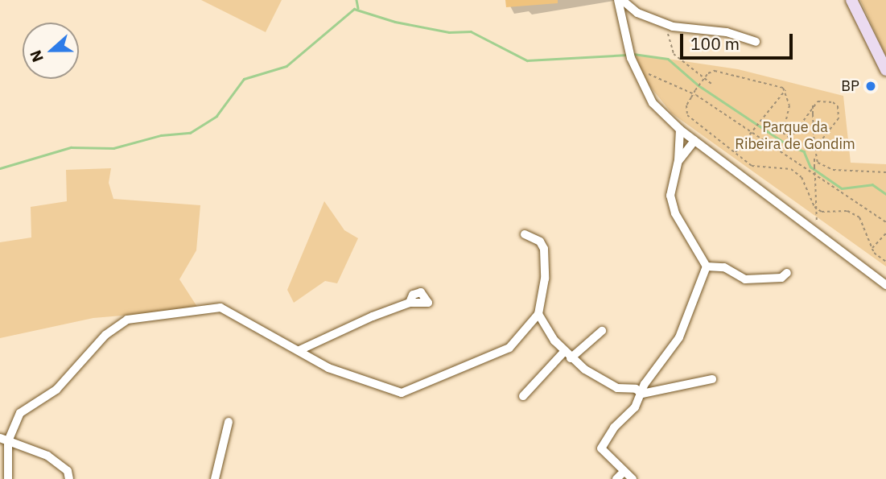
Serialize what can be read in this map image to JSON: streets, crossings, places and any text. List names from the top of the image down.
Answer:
{
  "parks": ["Parque da Ribeira de Gondim"],
  "places": ["BP"],
  "scale_bar": "100 m",
  "north": "left"
}
